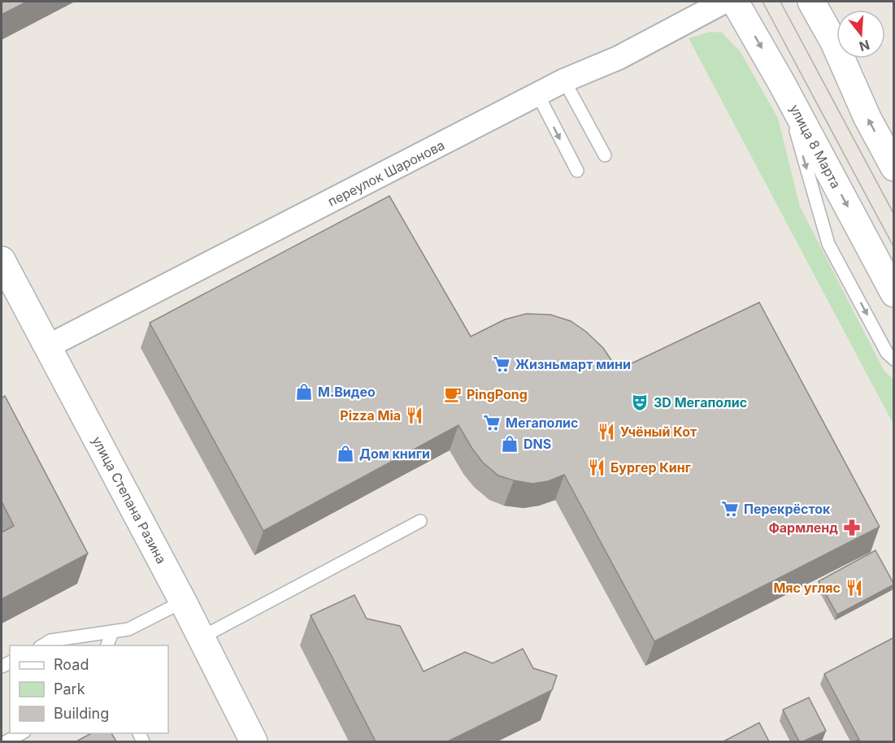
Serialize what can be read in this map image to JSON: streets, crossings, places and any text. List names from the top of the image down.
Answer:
{
  "streets": {
    "street": ["улица 8 Марта", "переулок Шаронова", "улица Степана Разина"]
  },
  "crossings": [
    ["переулок Шаронова", "улица Степана Разина"]
  ],
  "places": {
    "supermarket": ["Жизньмарт мини", "Мегаполис", "Перекрёсток"],
    "shop": ["М.Видео", "DNS", "Дом книги"],
    "cafe": ["PingPong"],
    "theatre": ["3D Мегаполис"],
    "restaurant": [
      "Pizza Mia",
      "Учёный Кот",
      "Бургер Кинг",
      "Мяс угляс"
    ],
    "pharmacy": ["Фармленд"]
  },
  "legend": ["Road", "Park", "Building"],
  "north": "bottom"
}
